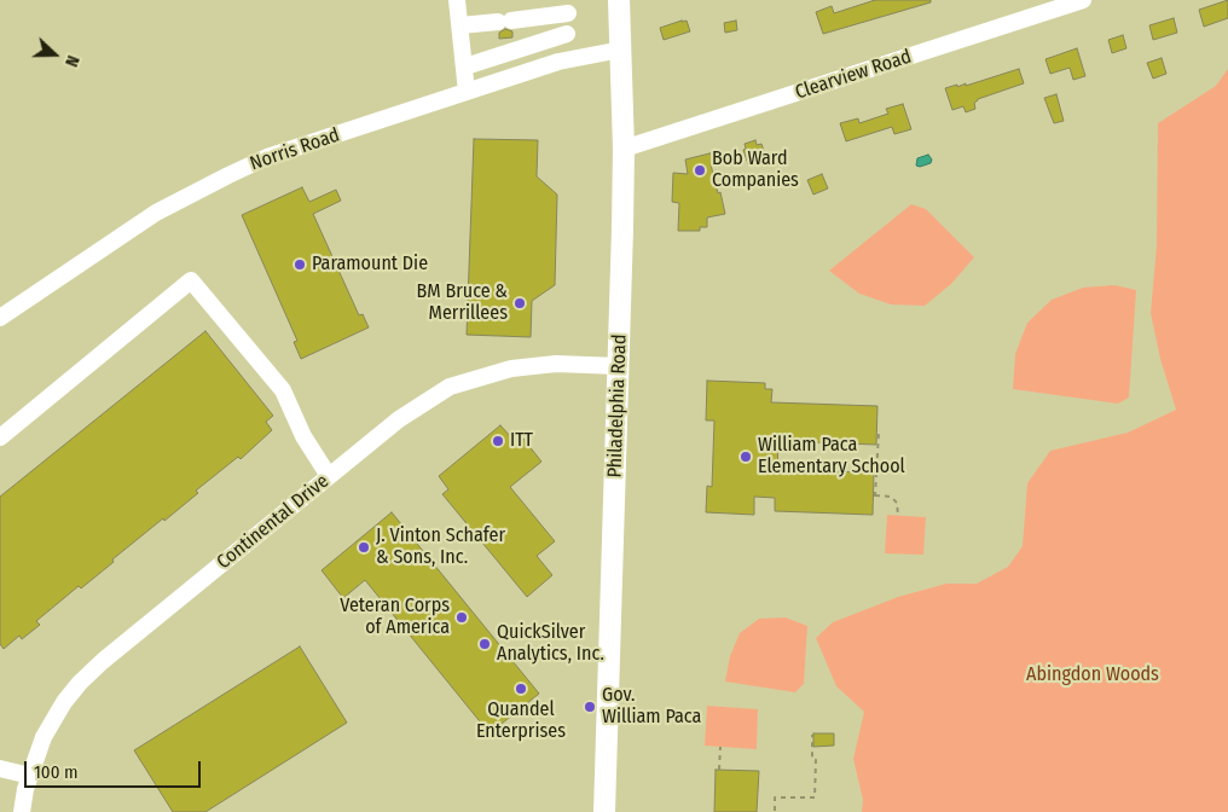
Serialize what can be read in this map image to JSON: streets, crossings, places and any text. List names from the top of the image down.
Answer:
{
  "streets": {
    "main road": ["Philadelphia Road"],
    "street": ["Clearview Road", "Norris Road", "Continental Drive"]
  },
  "crossings": [
    ["Clearview Road", "Philadelphia Road"],
    ["Norris Road", "Philadelphia Road"],
    ["Philadelphia Road", "Continental Drive"]
  ],
  "parks": ["Abingdon Woods"],
  "places": [
    "Bob Ward Companies",
    "Paramount Die",
    "BM Bruce & Merrillees",
    "ITT",
    "William Paca Elementary School",
    "J. Vinton Schafer & Sons, Inc.",
    "Veteran Corps of America",
    "QuickSilver Analytics, Inc.",
    "Quandel Enterprises",
    "Gov. William Paca"
  ],
  "scale_bar": "100 m",
  "north": "right"
}
